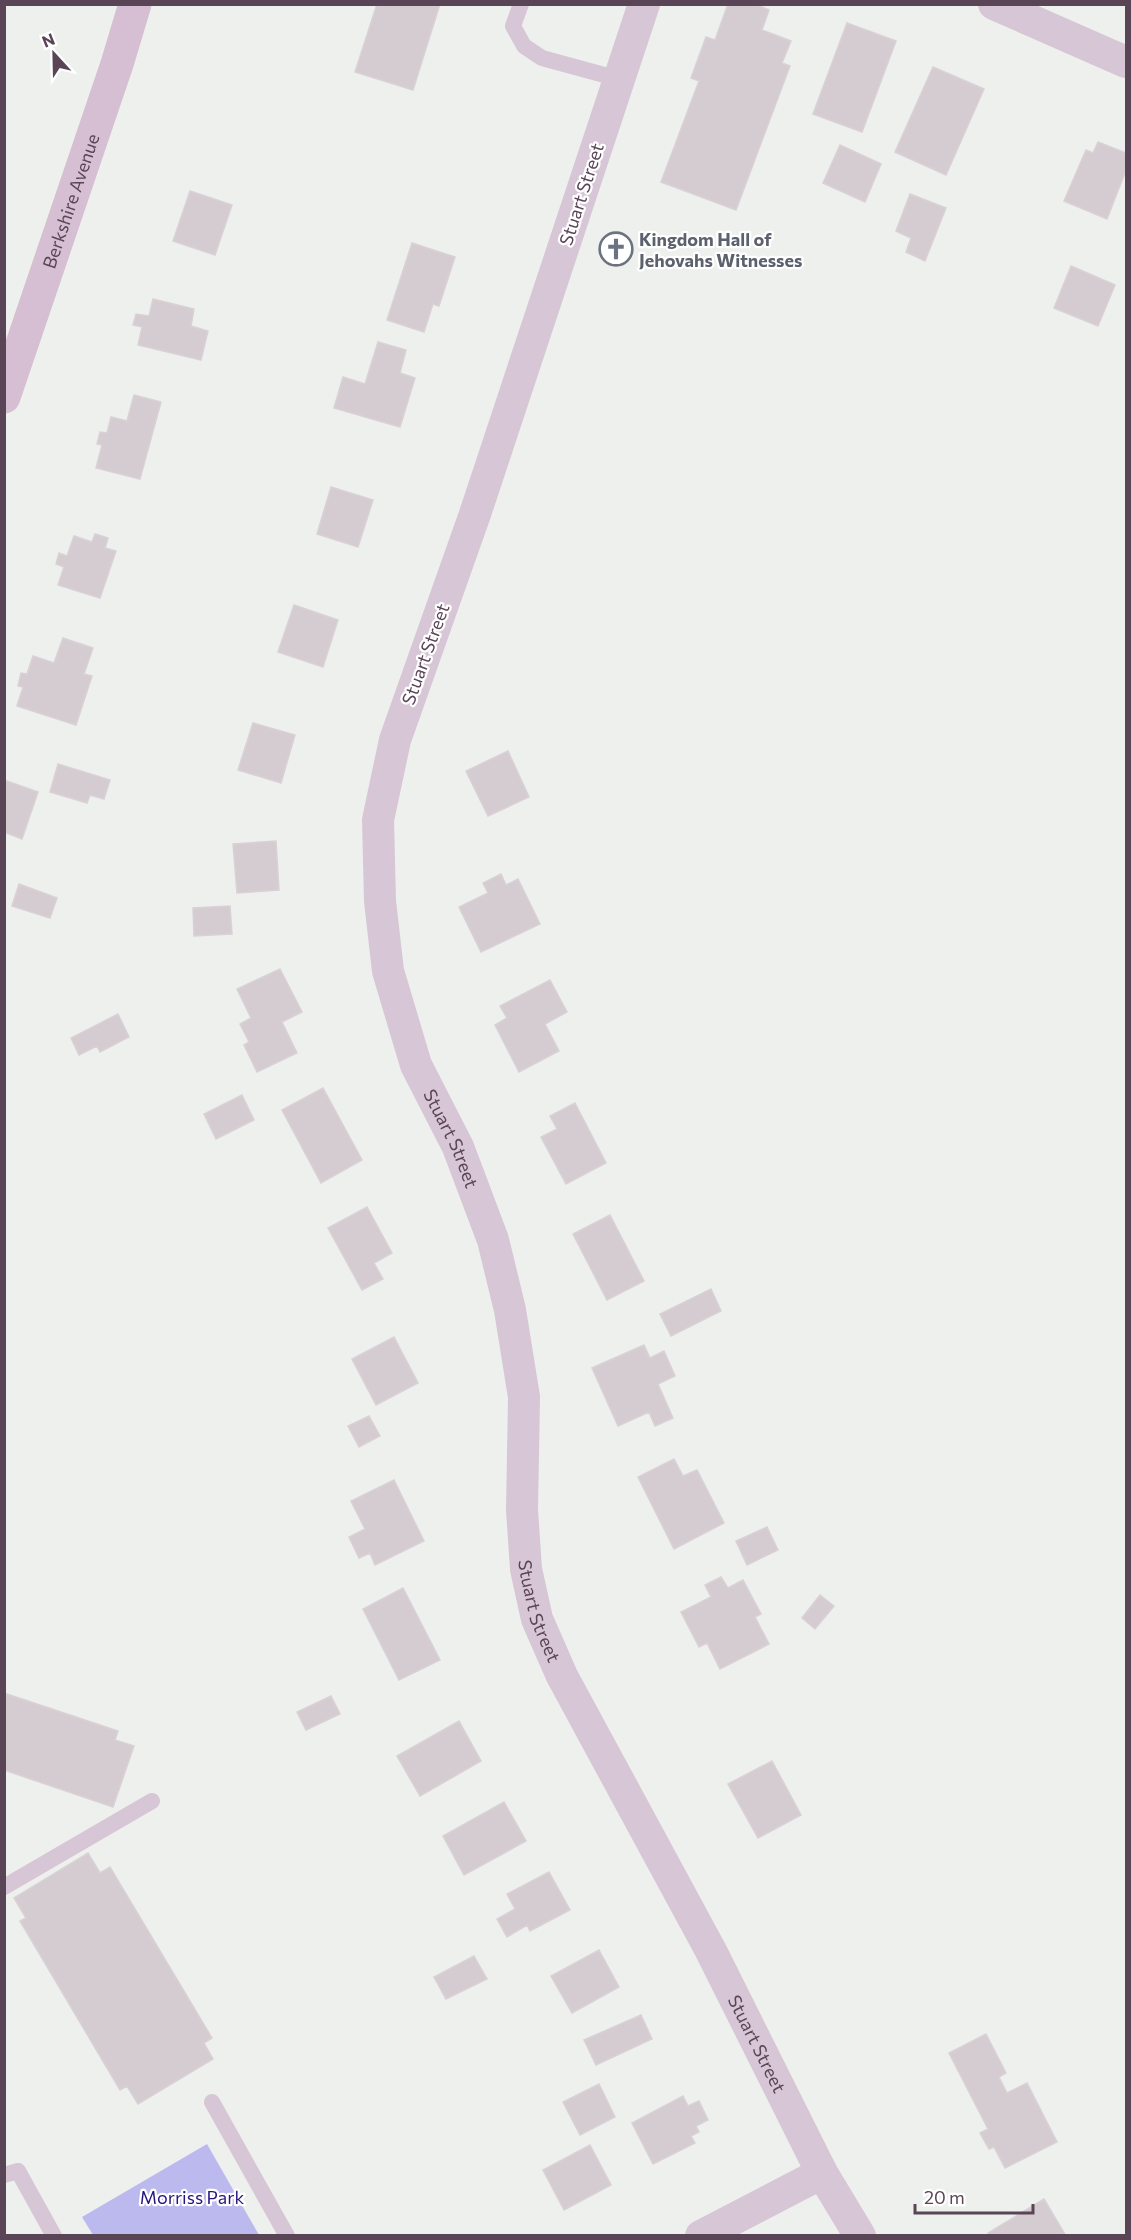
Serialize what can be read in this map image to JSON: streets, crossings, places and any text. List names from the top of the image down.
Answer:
{
  "streets": {
    "main road": ["Berkshire Avenue"],
    "street": ["Stuart Street"]
  },
  "parks": ["Morriss Park"],
  "places": {
    "church": ["Kingdom Hall of Jehovahs Witnesses"]
  },
  "scale_bar": "20 m",
  "north": "top"
}
